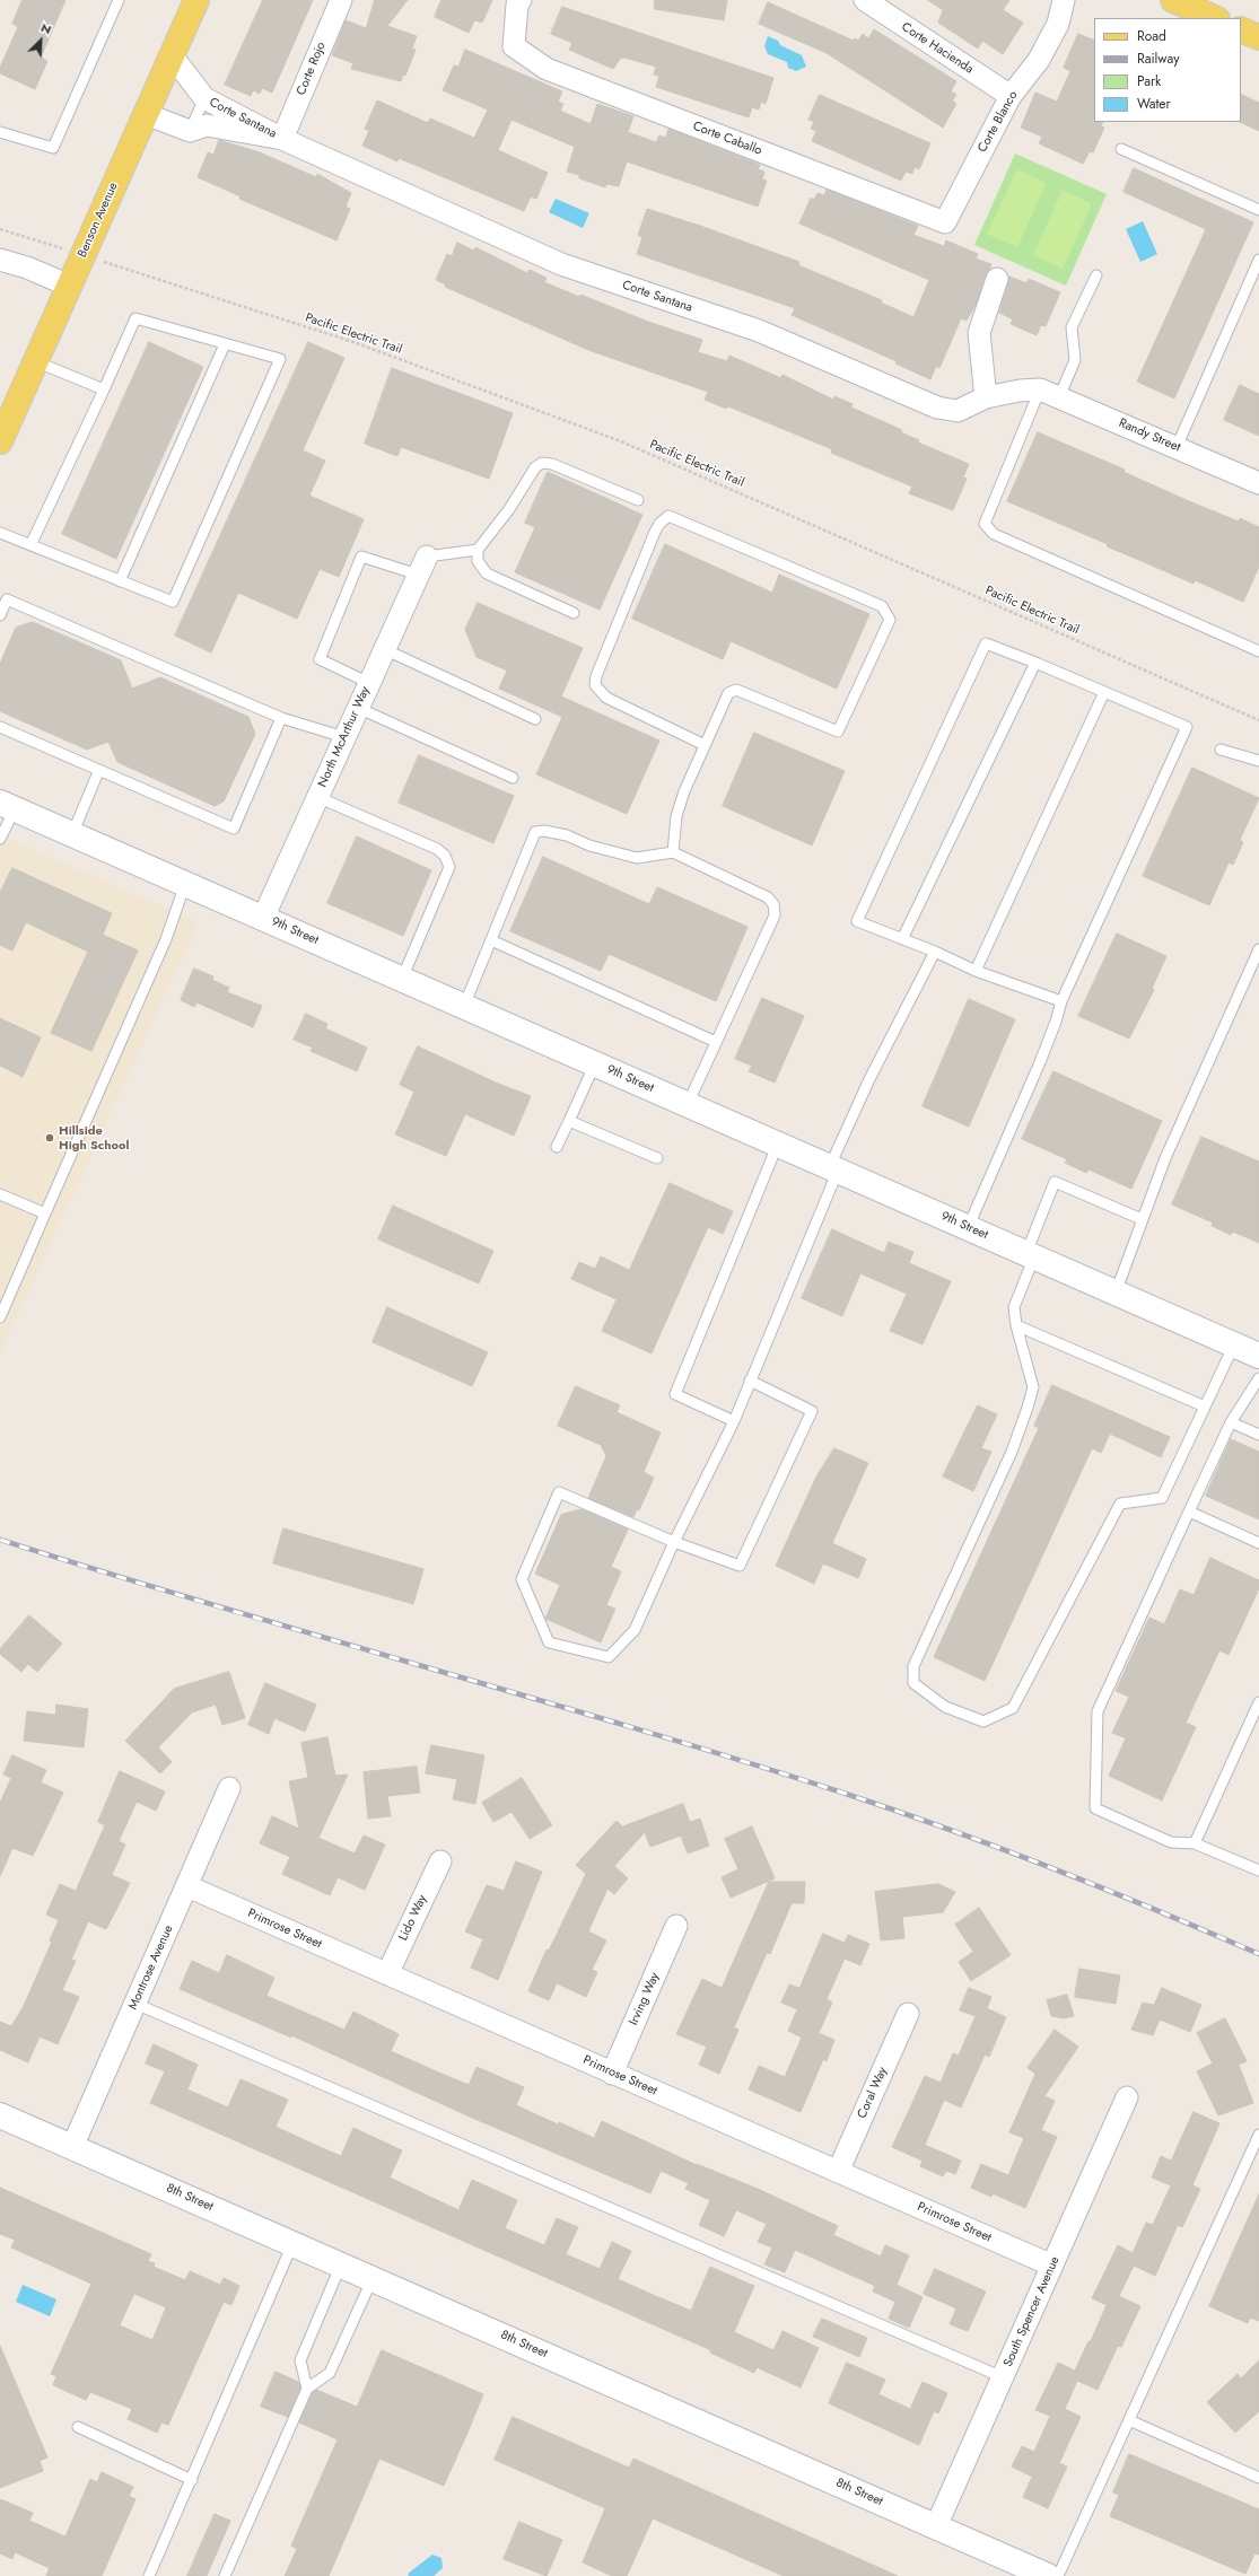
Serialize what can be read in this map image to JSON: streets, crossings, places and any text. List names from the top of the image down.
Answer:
{
  "streets": {
    "main road": ["Benson Avenue"],
    "street": [
      "Corte Hacienda",
      "Corte Rojo",
      "Corte Santana",
      "Corte Blanco",
      "Corte Caballo",
      "Randy Street",
      "North McArthur Way",
      "9th Street",
      "Lido Way",
      "Primrose Street",
      "Montrose Avenue",
      "Irving Way",
      "Coral Way",
      "8th Street",
      "South Spencer Avenue"
    ],
    "path": ["Pacific Electric Trail"]
  },
  "crossings": [
    ["Corte Hacienda", "Corte Blanco"],
    ["Corte Rojo", "Corte Santana"],
    ["Corte Santana", "Benson Avenue"],
    ["Corte Santana", "Randy Street"],
    ["Corte Blanco", "Corte Caballo"],
    ["North McArthur Way", "9th Street"],
    ["Lido Way", "Primrose Street"],
    ["Primrose Street", "Montrose Avenue"],
    ["Primrose Street", "Irving Way"],
    ["Primrose Street", "Coral Way"],
    ["Primrose Street", "South Spencer Avenue"],
    ["Montrose Avenue", "8th Street"],
    ["8th Street", "South Spencer Avenue"]
  ],
  "places": ["Hillside High School"],
  "legend": [
    "Road",
    "Railway",
    "Park",
    "Water"
  ],
  "north": "top right"
}
